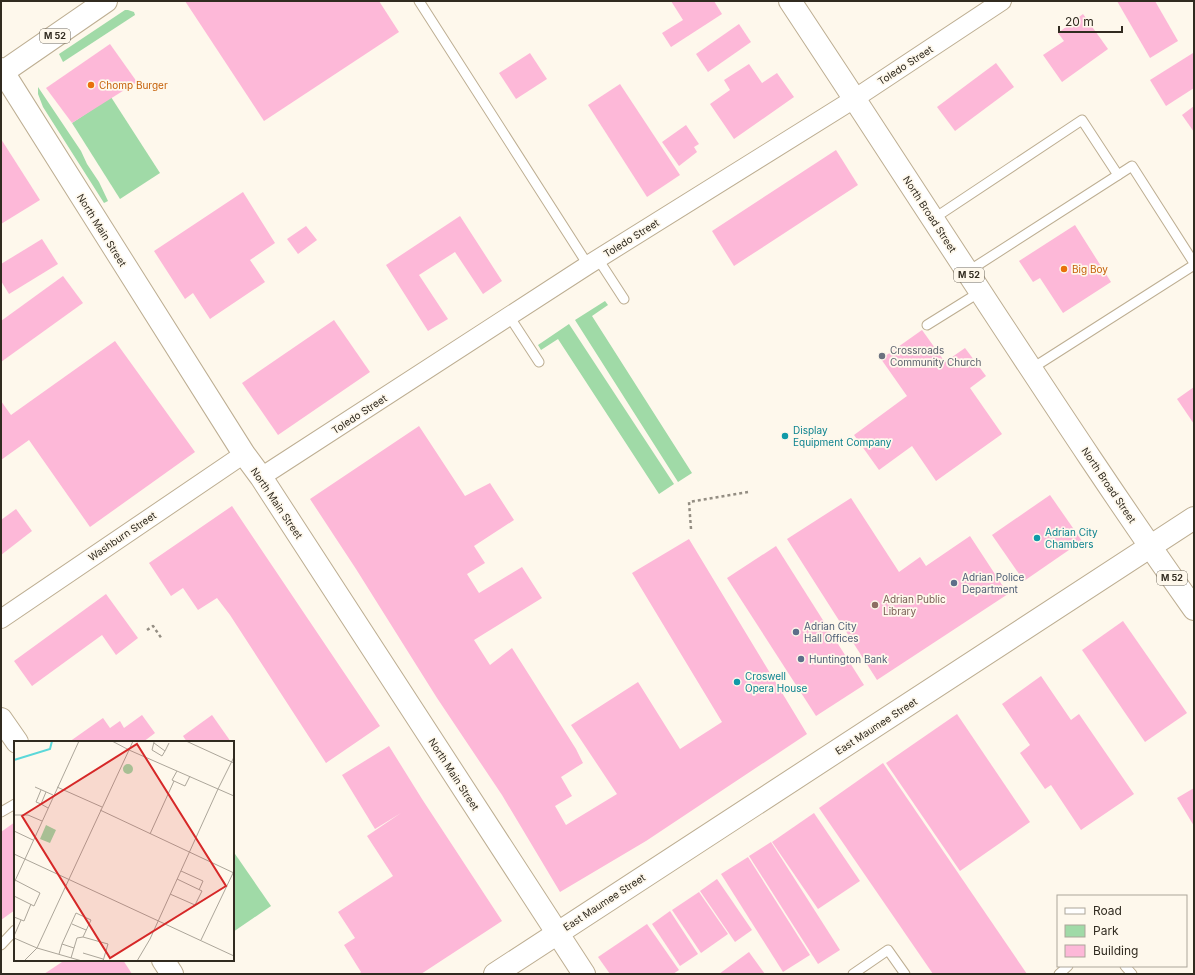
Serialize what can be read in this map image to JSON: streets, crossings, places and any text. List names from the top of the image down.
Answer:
{
  "streets": {
    "street": [
      "M 52",
      "Toledo Street",
      "North Broad Street",
      "North Main Street",
      "Washburn Street",
      "East Maumee Street"
    ]
  },
  "crossings": [
    ["M 52", "North Broad Street"],
    ["M 52", "North Main Street"],
    ["M 52", "East Maumee Street"],
    ["Toledo Street", "North Broad Street"],
    ["Toledo Street", "North Main Street"],
    ["North Broad Street", "East Maumee Street"],
    ["North Main Street", "Washburn Street"],
    ["North Main Street", "East Maumee Street"]
  ],
  "places": [
    "Chomp Burger",
    "Big Boy",
    "Crossroads Community Church",
    "Display Equipment Company",
    "Adrian City Chambers",
    "Adrian Police Department",
    "Adrian Public Library",
    "Adrian City Hall Offices",
    "Huntington Bank",
    "Croswell Opera House"
  ],
  "legend": ["Road", "Park", "Building"],
  "scale_bar": "20 m"
}
